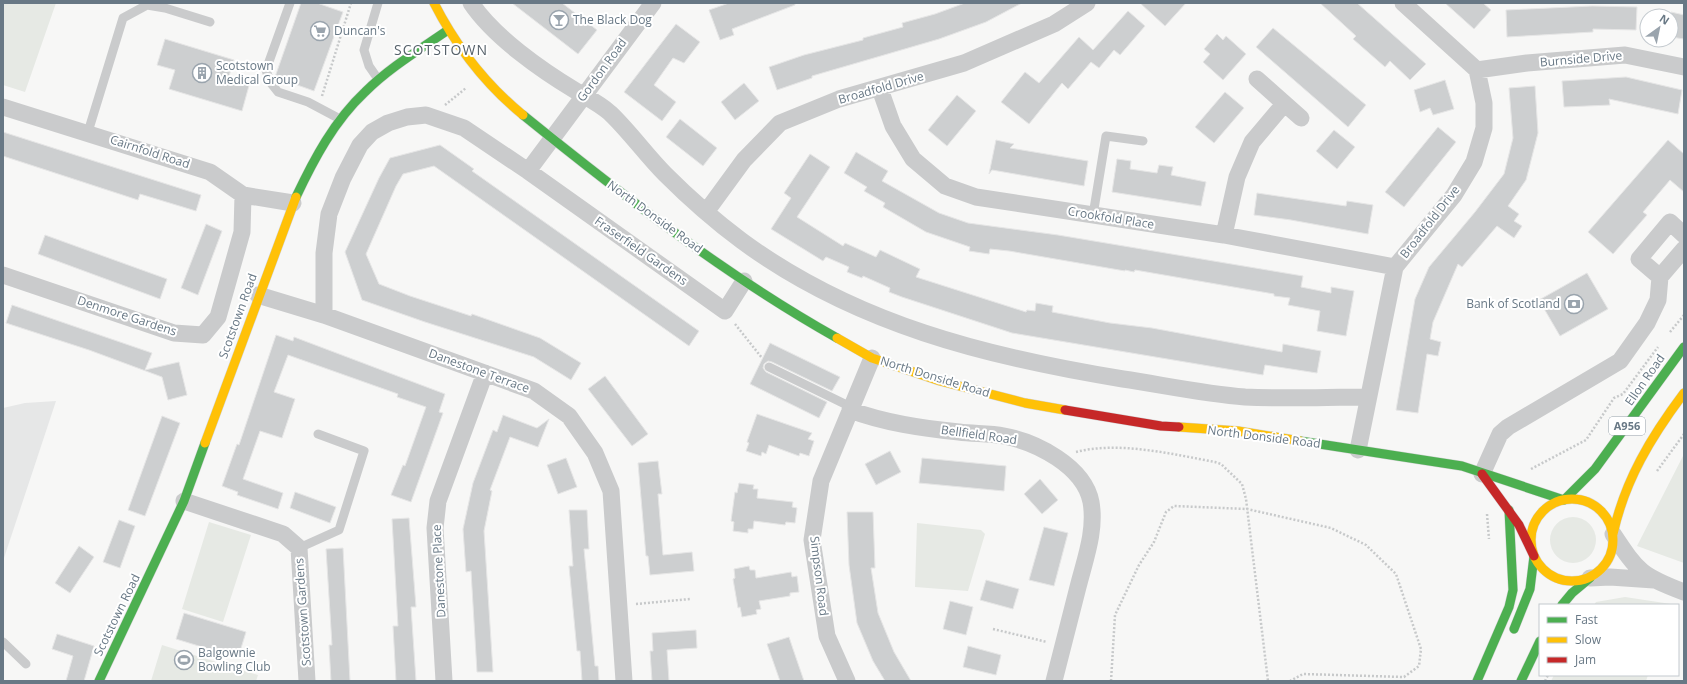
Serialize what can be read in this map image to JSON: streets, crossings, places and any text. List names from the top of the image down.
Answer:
{
  "streets": {
    "main road": [
      "North Donside Road",
      "Scotstown Road",
      "Ellon Road",
      "A956"
    ],
    "street": [
      "Burnside Drive",
      "Gordon Road",
      "Broadfold Drive",
      "Cairnfold Road",
      "Crookfold Place",
      "Fraserfield Gardens",
      "Denmore Gardens",
      "Danestone Terrace",
      "Bellfield Road",
      "Danestone Place",
      "Simpson Road",
      "Scotstown Gardens"
    ]
  },
  "crossings": [
    ["Burnside Drive", "Broadfold Drive"],
    ["Gordon Road", "North Donside Road"],
    ["Broadfold Drive", "North Donside Road"],
    ["Broadfold Drive", "Crookfold Place"],
    ["Cairnfold Road", "Denmore Gardens"],
    ["Cairnfold Road", "Scotstown Road"],
    ["North Donside Road", "Scotstown Road"],
    ["North Donside Road", "Ellon Road"],
    ["North Donside Road", "A956"],
    ["North Donside Road", "Simpson Road"],
    ["Fraserfield Gardens", "Danestone Terrace"],
    ["Scotstown Road", "Danestone Terrace"],
    ["Scotstown Road", "Scotstown Gardens"],
    ["Danestone Terrace", "Danestone Place"],
    ["Ellon Road", "A956"],
    ["Bellfield Road", "Simpson Road"]
  ],
  "districts": ["SCOTSTOWN"],
  "places": {
    "bar": ["The Black Dog"],
    "supermarket": ["Duncan's"],
    "building": ["Scotstown Medical Group"],
    "bank": ["Bank of Scotland"],
    "sports": ["Balgownie Bowling Club"]
  },
  "legend": ["Fast", "Slow", "Jam"],
  "north": "top right"
}
